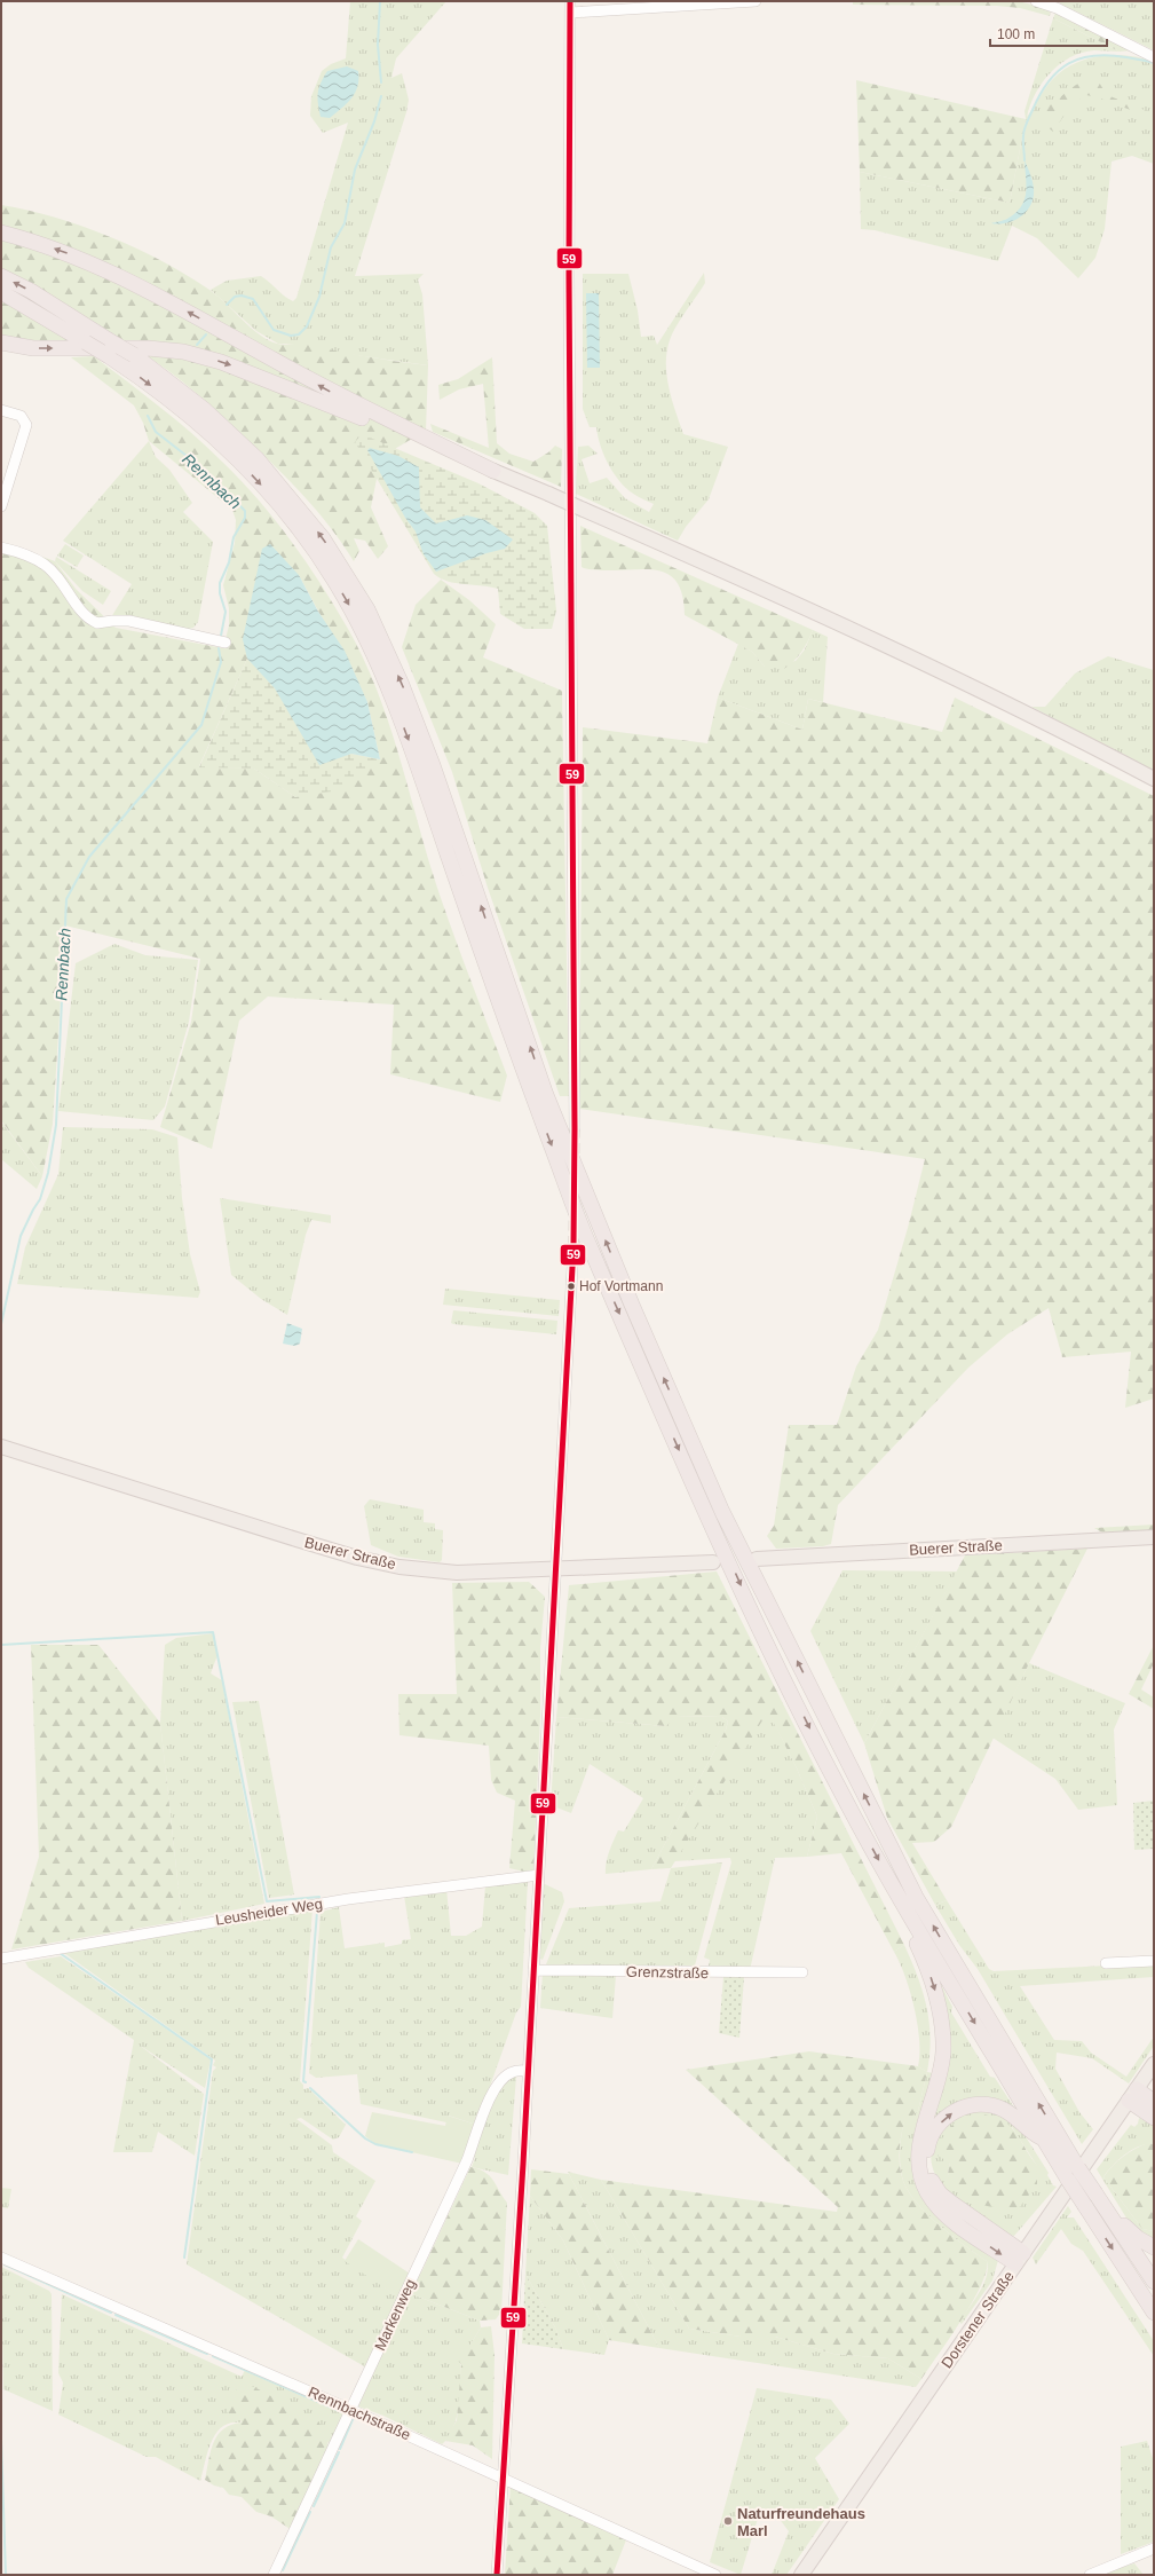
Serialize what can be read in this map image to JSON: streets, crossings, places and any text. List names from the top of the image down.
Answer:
{
  "streets": {
    "main road": ["Buerer Straße", "Dorstener Straße"],
    "street": [
      "Leusheider Weg",
      "Grenzstraße",
      "Markenweg",
      "Rennbachstraße"
    ]
  },
  "crossings": [
    ["Markenweg", "Rennbachstraße"]
  ],
  "water": ["Rennbach"],
  "places": ["Hof Vortmann", "Naturfreundehaus Marl"],
  "lines": ["transit line 59"],
  "scale_bar": "100 m"
}
